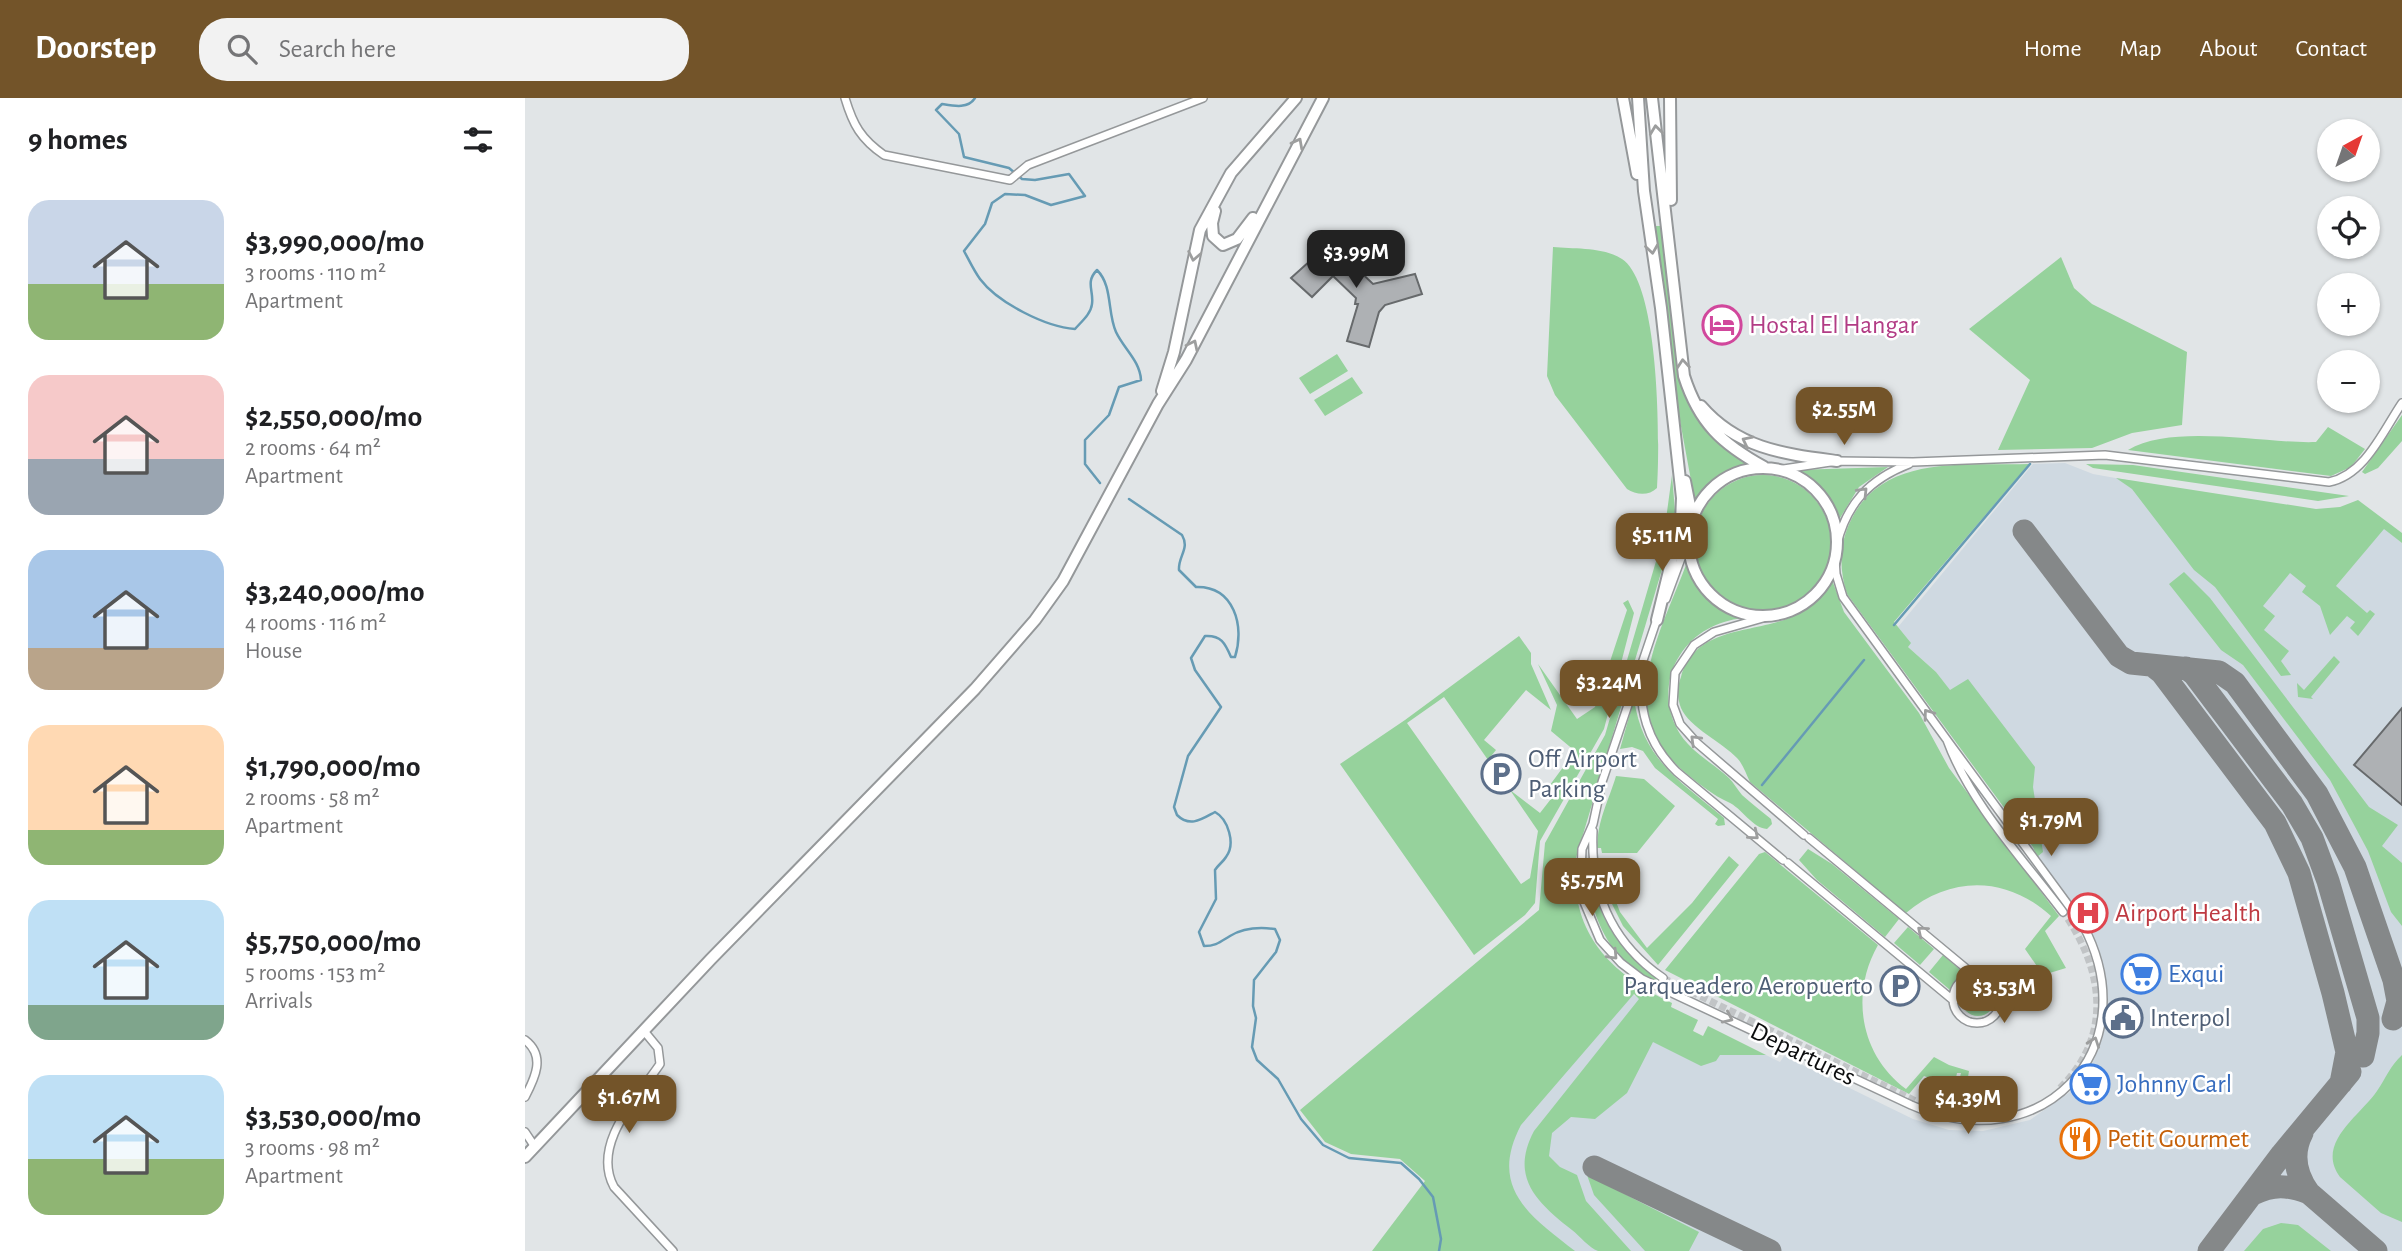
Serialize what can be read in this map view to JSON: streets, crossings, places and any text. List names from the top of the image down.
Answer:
{
  "streets": {
    "street": ["Departures"]
  },
  "places": {
    "hotel": ["Hostal El Hangar"],
    "parking": ["Off Airport Parking", "Parqueadero Aeropuerto"],
    "hospital": ["Airport Health"],
    "supermarket": ["Exqui", "Johnny Carl"],
    "public building": ["Interpol"],
    "restaurant": ["Petit Gourmet"]
  },
  "north": "top right",
  "page": {
    "header": "Doorstep",
    "search": "Search here",
    "nav": [
      "Home",
      "Map",
      "About",
      "Contact"
    ],
    "heading": "9 homes",
    "map_buttons": ["+", "−"],
    "list": [
      {
        "name": "$3,990,000/mo",
        "note": "3 rooms · 110 m² · Apartment"
      },
      {
        "name": "$2,550,000/mo",
        "note": "2 rooms · 64 m² · Apartment"
      },
      {
        "name": "$3,240,000/mo",
        "note": "4 rooms · 116 m² · House"
      },
      {
        "name": "$1,790,000/mo",
        "note": "2 rooms · 58 m² · Apartment"
      },
      {
        "name": "$5,750,000/mo",
        "note": "5 rooms · 153 m² · Arrivals"
      },
      {
        "name": "$3,530,000/mo",
        "note": "3 rooms · 98 m² · Apartment"
      }
    ],
    "price": [
      "$3.99M",
      "$2.55M",
      "$5.11M",
      "$3.24M",
      "$1.79M",
      "$5.75M",
      "$3.53M",
      "$1.67M",
      "$4.39M"
    ]
  }
}
